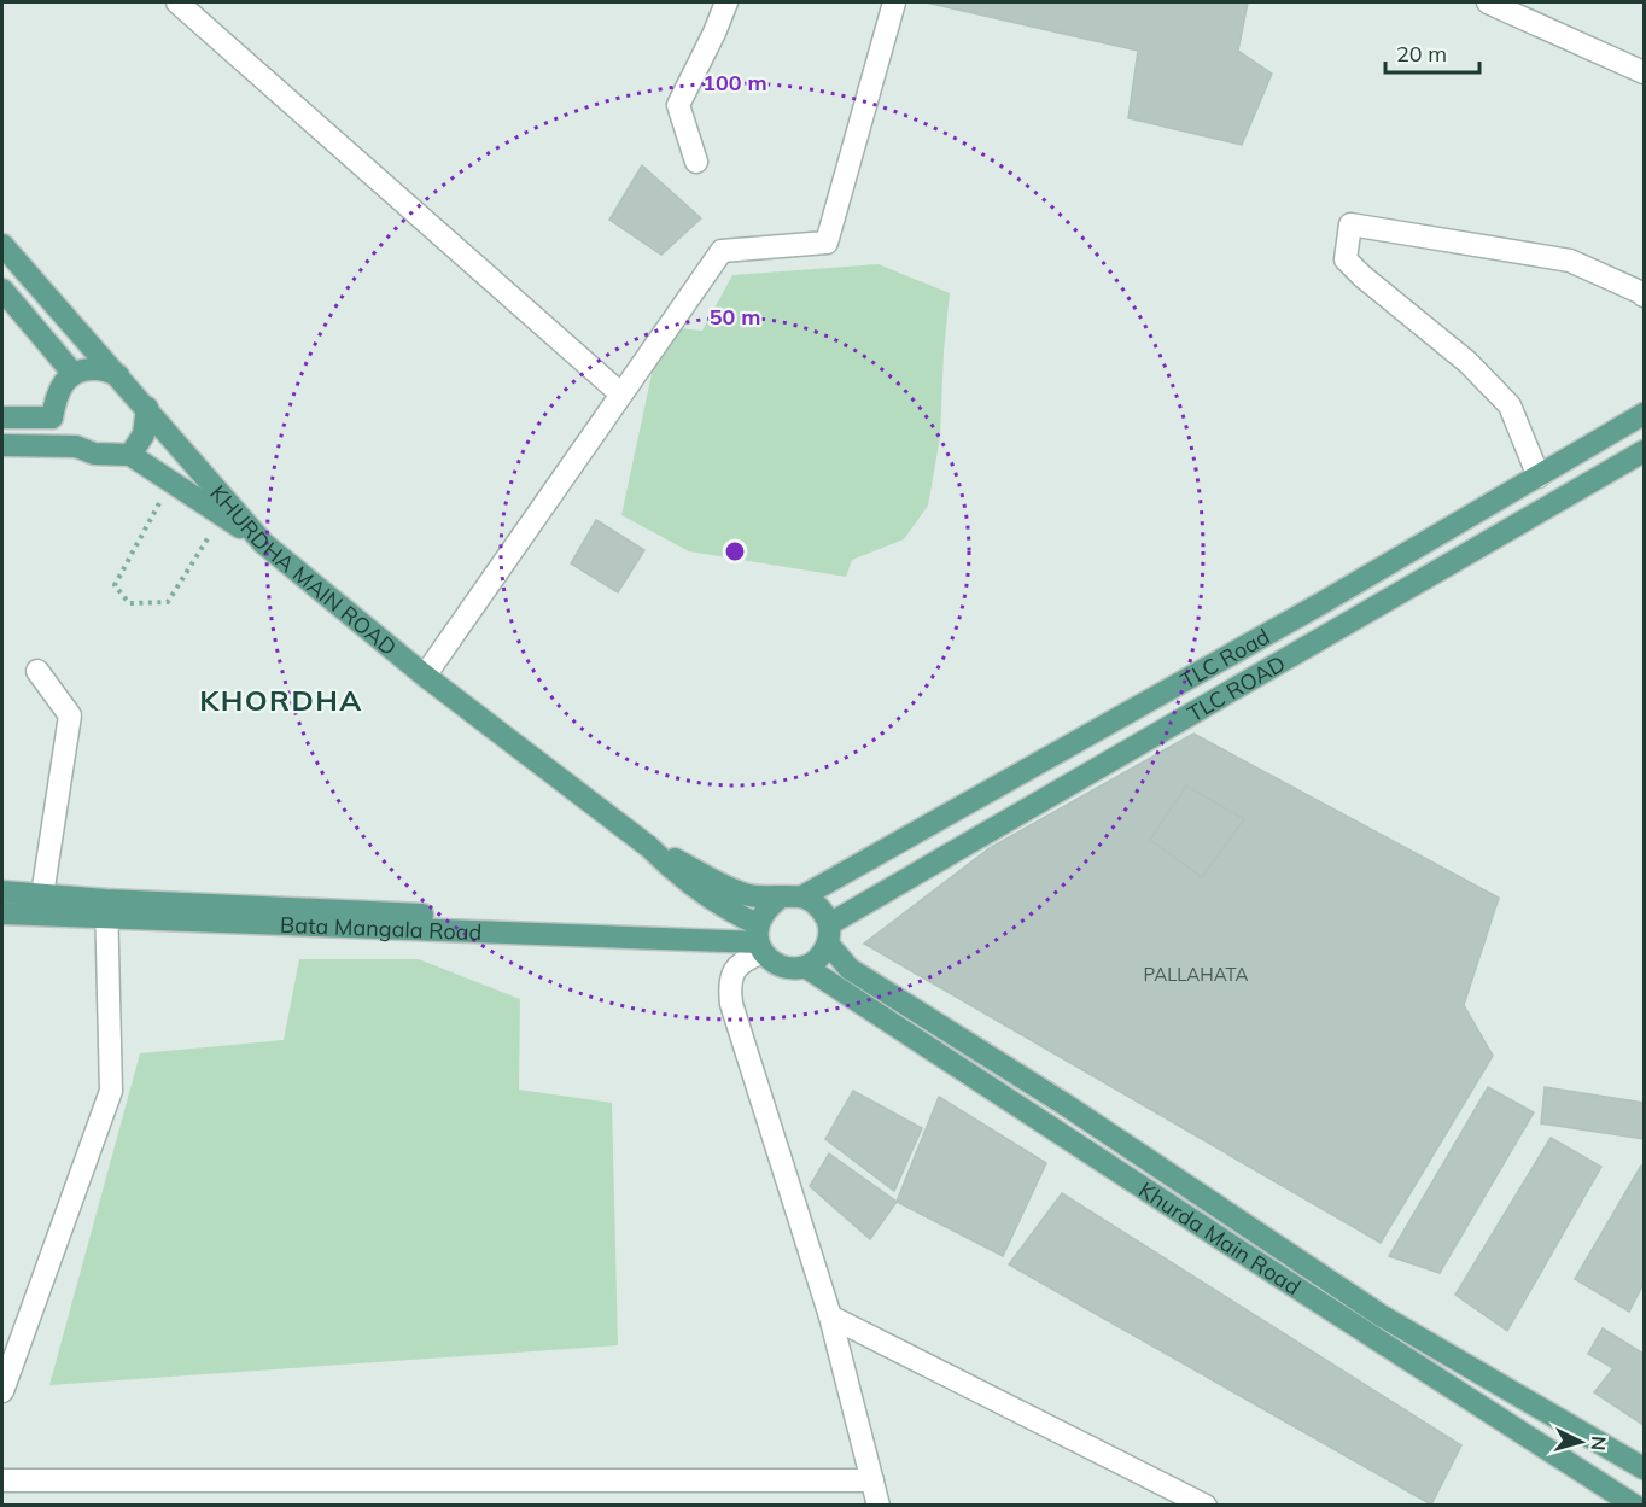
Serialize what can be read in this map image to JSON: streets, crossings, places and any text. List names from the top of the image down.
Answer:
{
  "streets": {
    "main road": [
      "KHURDHA MAIN ROAD",
      "TLC Road",
      "TLC ROAD",
      "Bata Mangala Road",
      "Khurda Main Road"
    ]
  },
  "crossings": [
    ["TLC Road", "TLC ROAD"],
    ["TLC Road", "Bata Mangala Road"],
    ["TLC Road", "Khurda Main Road"],
    ["TLC ROAD", "Bata Mangala Road"],
    ["TLC ROAD", "Khurda Main Road"],
    ["Bata Mangala Road", "Khurda Main Road"]
  ],
  "districts": ["KHORDHA"],
  "house_numbers": ["PALLAHATA"],
  "scale_bar": "20 m",
  "north": "right",
  "rings": ["100 m", "50 m"]
}
